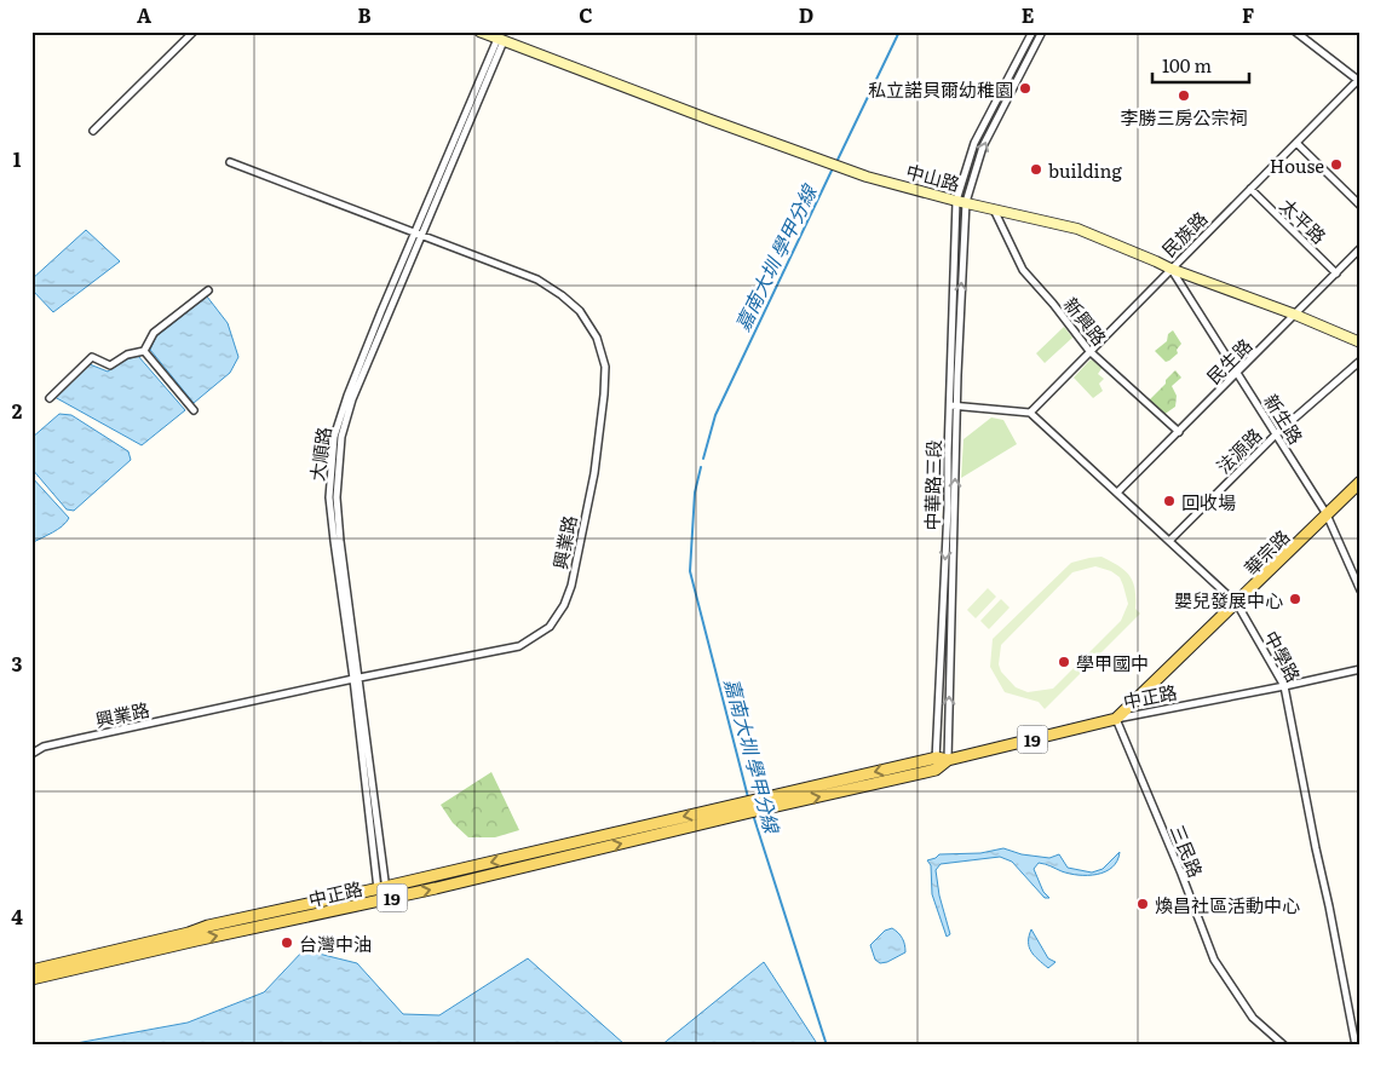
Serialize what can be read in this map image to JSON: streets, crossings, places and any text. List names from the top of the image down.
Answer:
{
  "streets": {
    "main road": [
      "中山路",
      "華宗路",
      "中正路",
      "19"
    ],
    "street": [
      "太平路",
      "民族路",
      "新興路",
      "民生路",
      "新生路",
      "法源路",
      "大順路",
      "中華路三段",
      "興業路",
      "中學路",
      "三民路"
    ]
  },
  "crossings": [
    ["中山路", "民族路"],
    ["中山路", "新興路"],
    ["中山路", "民生路"],
    ["中山路", "新生路"],
    ["中山路", "大順路"],
    ["中山路", "中華路三段"],
    ["太平路", "民族路"],
    ["太平路", "民生路"],
    ["民族路", "新興路"],
    ["民族路", "新生路"],
    ["民族路", "中學路"],
    ["新興路", "民生路"],
    ["民生路", "新生路"],
    ["民生路", "中學路"],
    ["新生路", "法源路"],
    ["新生路", "華宗路"],
    ["法源路", "中學路"],
    ["大順路", "興業路"],
    ["大順路", "中正路"],
    ["中華路三段", "中正路"],
    ["中華路三段", "19"],
    ["華宗路", "中學路"],
    ["華宗路", "中正路"],
    ["華宗路", "三民路"],
    ["中學路", "中正路"],
    ["中正路", "19"],
    ["中正路", "三民路"]
  ],
  "water": ["嘉南大圳 學甲分線"],
  "places": [
    "私立諾貝爾幼稚園",
    "李勝三房公宗祠",
    "House",
    "building",
    "回收場",
    "嬰兒發展中心",
    "學甲國中",
    "煥昌社區活動中心",
    "台灣中油"
  ],
  "scale_bar": "100 m",
  "grid": {
    "columns": [
      "A",
      "B",
      "C",
      "D",
      "E",
      "F"
    ],
    "rows": [
      "1",
      "2",
      "3",
      "4"
    ]
  }
}
